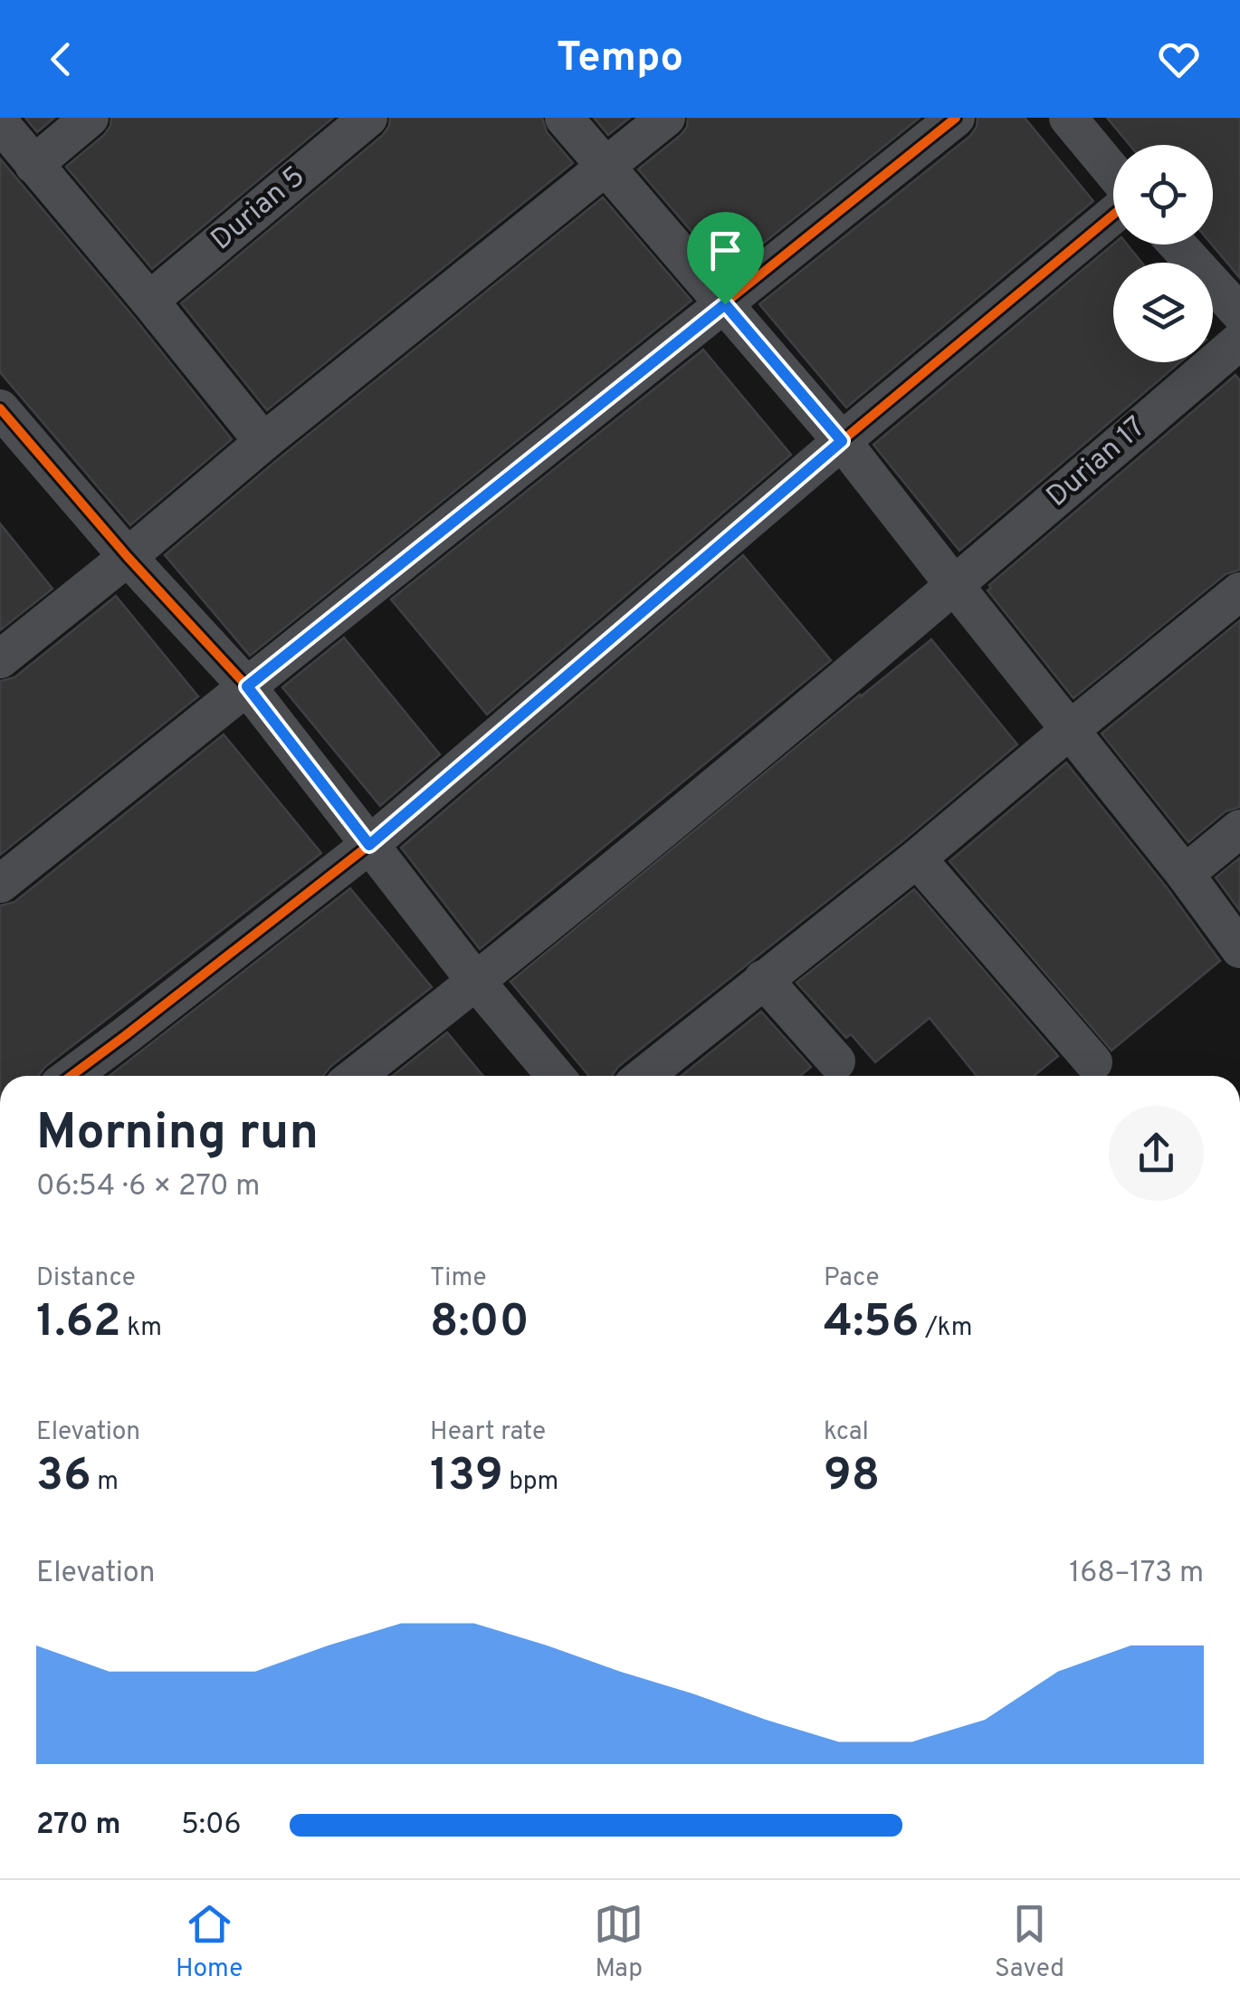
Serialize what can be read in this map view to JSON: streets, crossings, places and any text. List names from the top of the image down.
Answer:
{
  "streets": {
    "street": ["Durian 5", "Durian 17"]
  },
  "page": {
    "header": "Tempo",
    "heading": ["Morning run", "06:54 · 6 × 270 m"],
    "stats": [
      ["Distance", "1.62 km"],
      ["Time", "8:00"],
      ["Pace", "4:56 /km"],
      ["Elevation", "36 m"],
      ["Heart rate", "139 bpm"],
      ["kcal", "98"]
    ],
    "chart": ["Elevation", "168–173 m"],
    "list": [
      {
        "name": "270 m",
        "note": "5:06"
      }
    ],
    "tabs": ["Home", "Map", "Saved"]
  }
}
